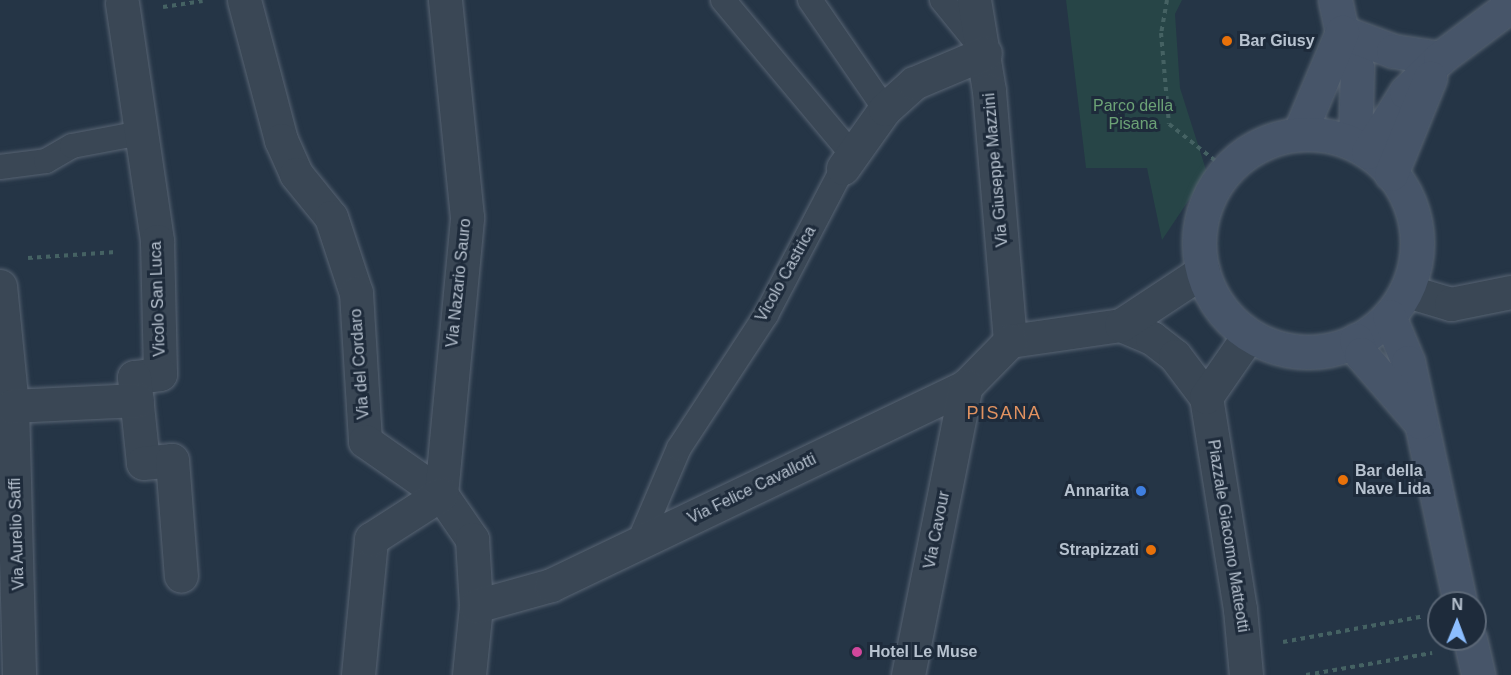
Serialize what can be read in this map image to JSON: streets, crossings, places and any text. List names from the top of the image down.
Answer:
{
  "streets": {
    "street": [
      "Via Giuseppe Mazzini",
      "Vicolo Castrica",
      "Via Nazario Sauro",
      "Vicolo San Luca",
      "Via del Cordaro",
      "Via Felice Cavallotti",
      "Via Cavour",
      "Via Aurelio Saffi",
      "Piazzale Giacomo Matteotti"
    ]
  },
  "crossings": [
    ["Via Giuseppe Mazzini", "Vicolo Castrica"],
    ["Via Giuseppe Mazzini", "Via Felice Cavallotti"],
    ["Vicolo Castrica", "Via Felice Cavallotti"],
    ["Via Nazario Sauro", "Via del Cordaro"],
    ["Via Felice Cavallotti", "Via Cavour"]
  ],
  "districts": ["PISANA"],
  "parks": ["Parco della Pisana"],
  "places": [
    "Bar Giusy",
    "Bar della Nave Lida",
    "Annarita",
    "Strapizzati",
    "Hotel Le Muse"
  ],
  "north": "top"
}
